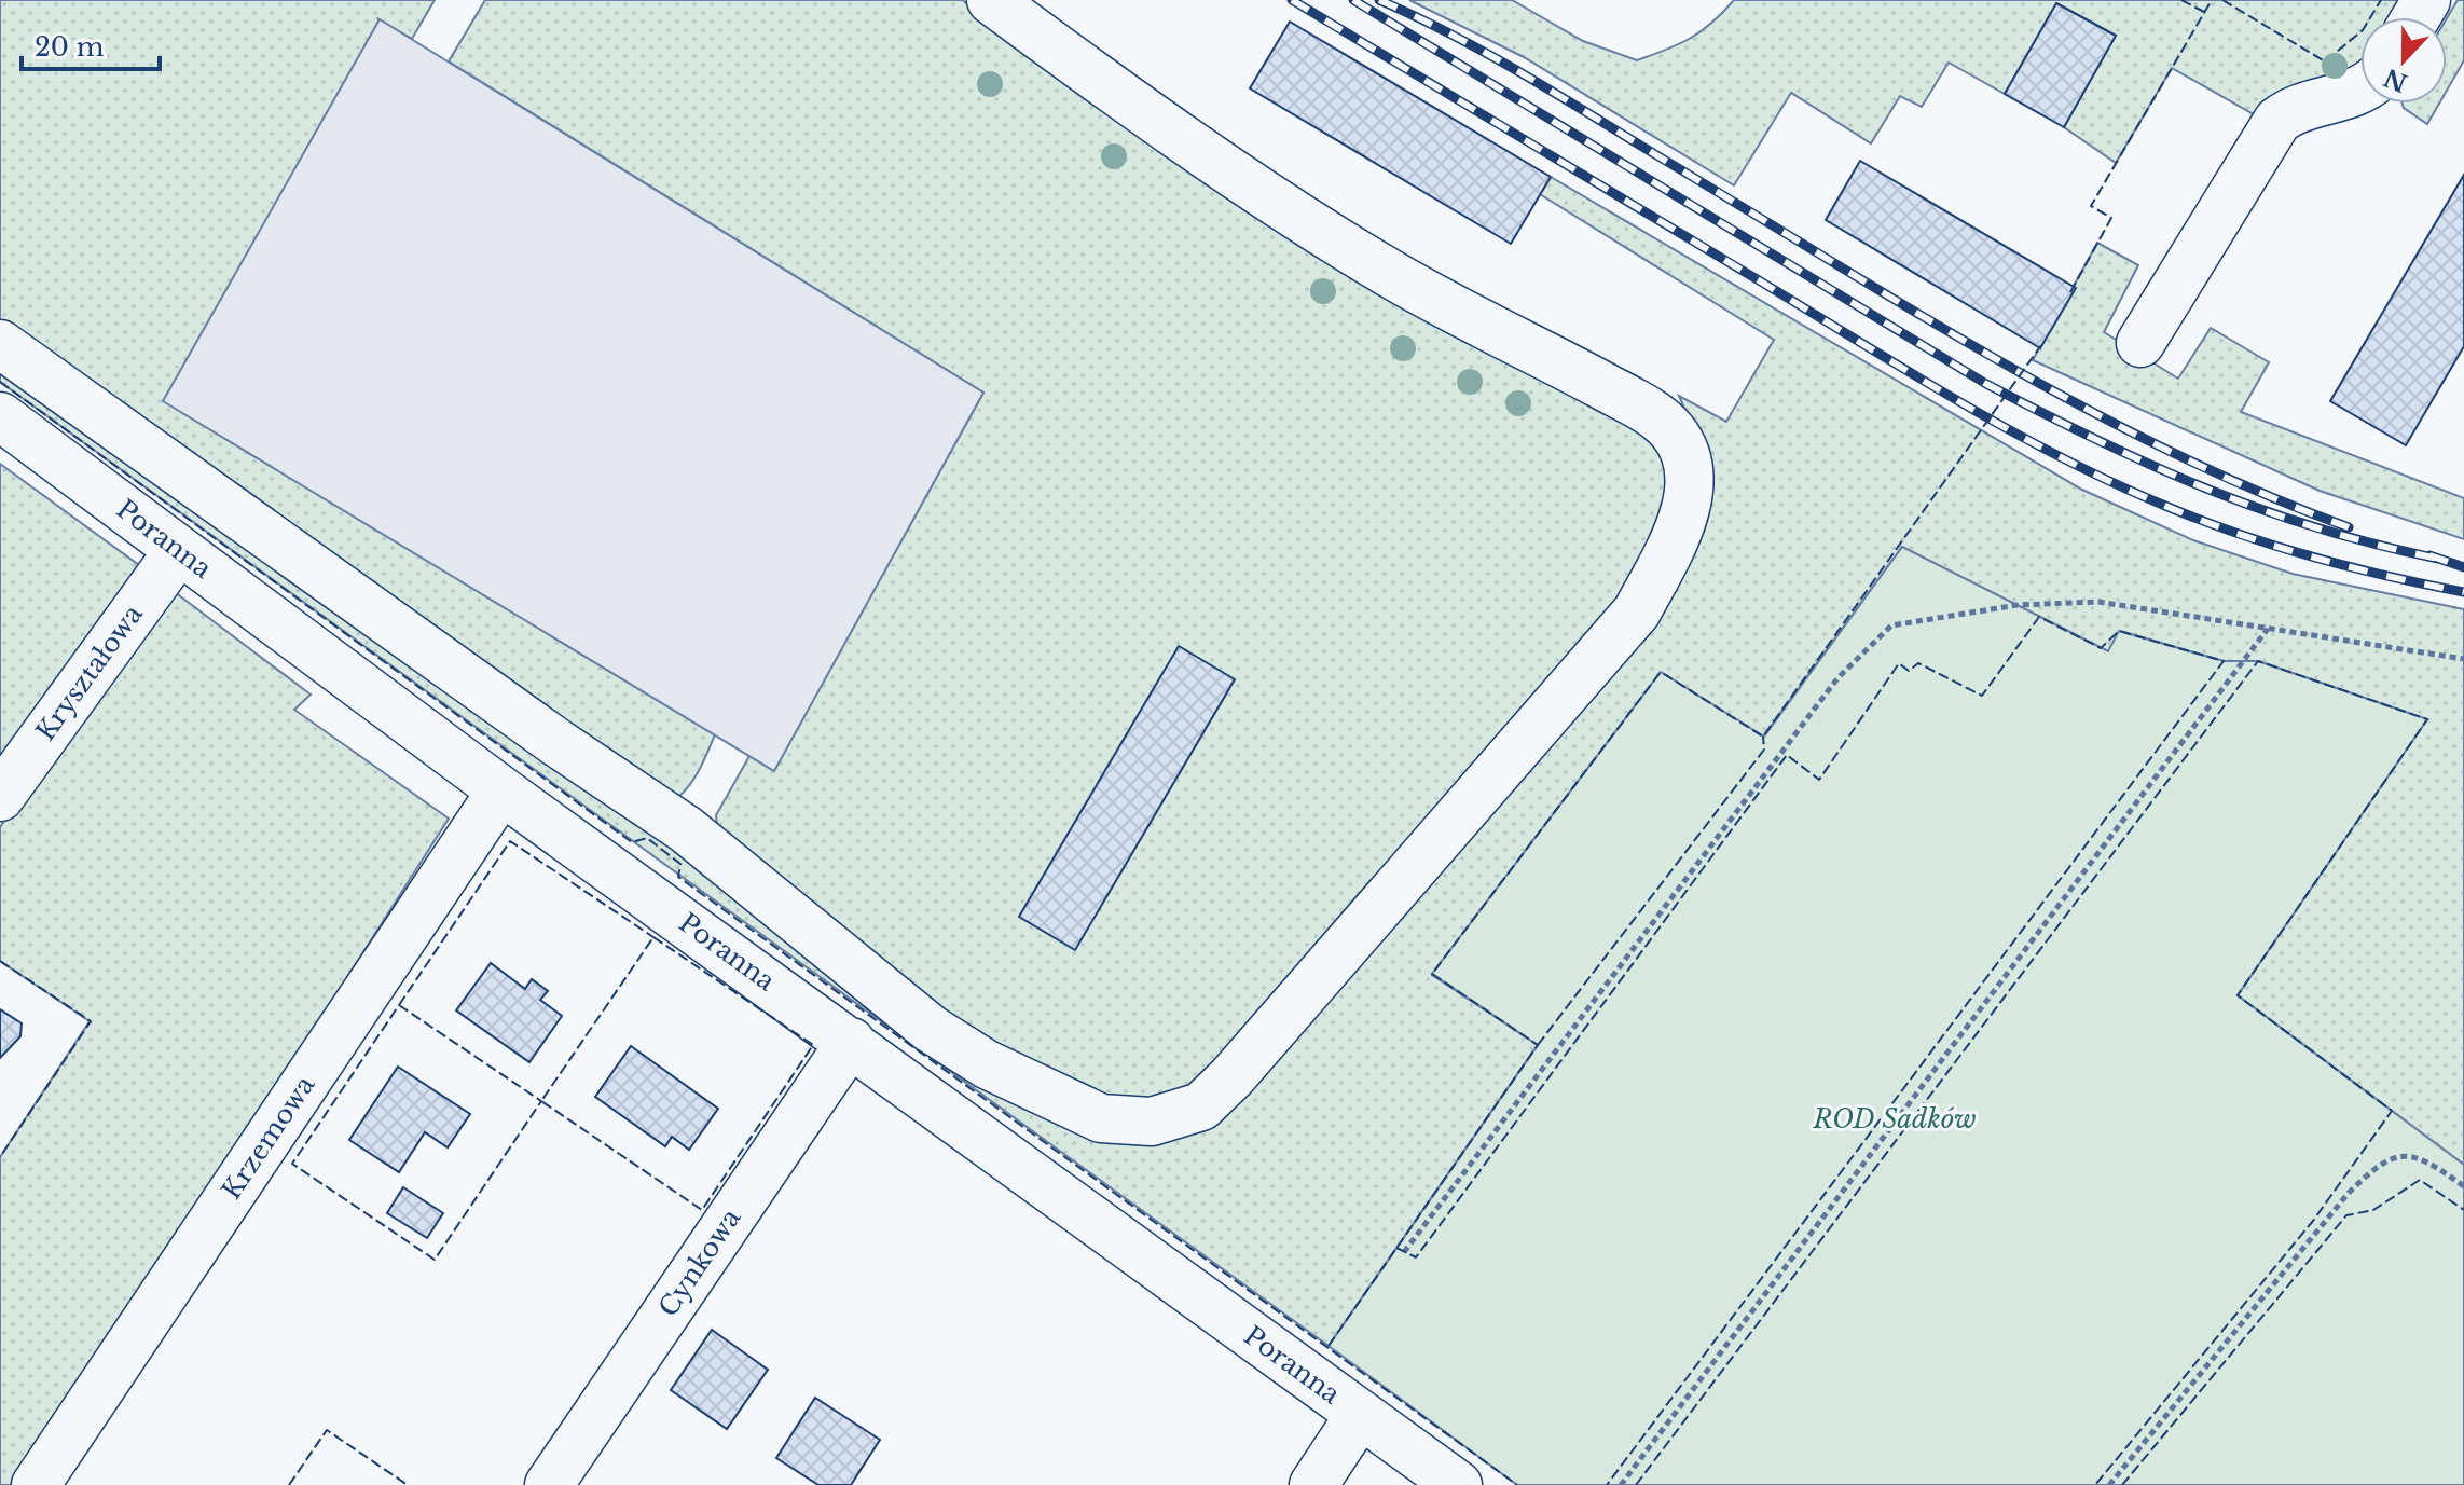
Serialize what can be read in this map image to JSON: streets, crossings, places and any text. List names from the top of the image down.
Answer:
{
  "streets": {
    "street": [
      "Poranna",
      "Kryształowa",
      "Krzemowa",
      "Cynkowa"
    ]
  },
  "crossings": [
    ["Poranna", "Kryształowa"],
    ["Poranna", "Krzemowa"],
    ["Poranna", "Cynkowa"]
  ],
  "parks": ["ROD Sadków"],
  "scale_bar": "20 m",
  "north": "bottom"
}
